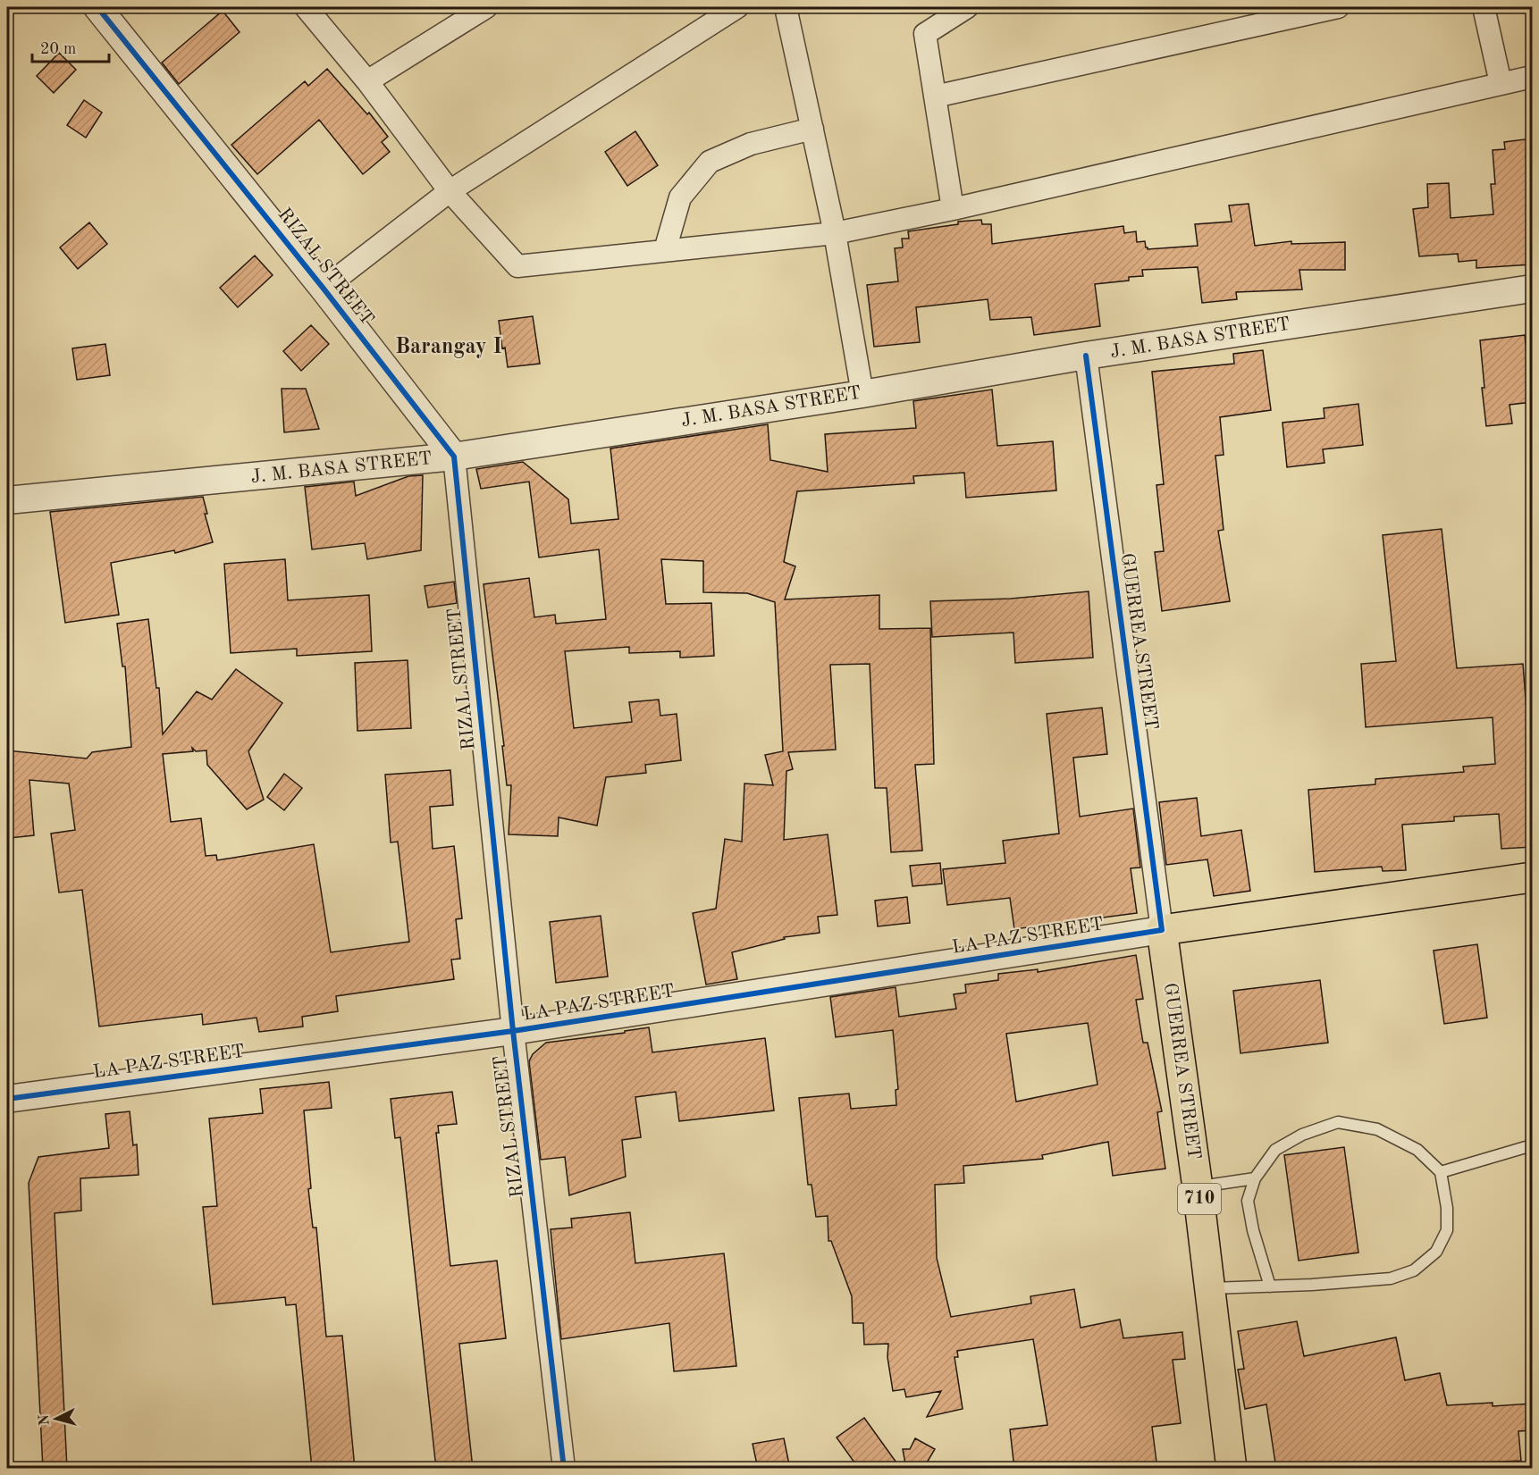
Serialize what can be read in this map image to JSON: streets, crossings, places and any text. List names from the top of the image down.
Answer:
{
  "streets": {
    "main road": ["GUERREA STREET", "LA PAZ STREET", "710"],
    "street": ["RIZAL STREET", "J. M. BASA STREET"]
  },
  "crossings": [
    ["RIZAL STREET", "J. M. BASA STREET"],
    ["RIZAL STREET", "LA PAZ STREET"],
    ["J. M. BASA STREET", "GUERREA STREET"],
    ["GUERREA STREET", "LA PAZ STREET"]
  ],
  "districts": ["Barangay I"],
  "scale_bar": "20 m",
  "north": "left"
}
